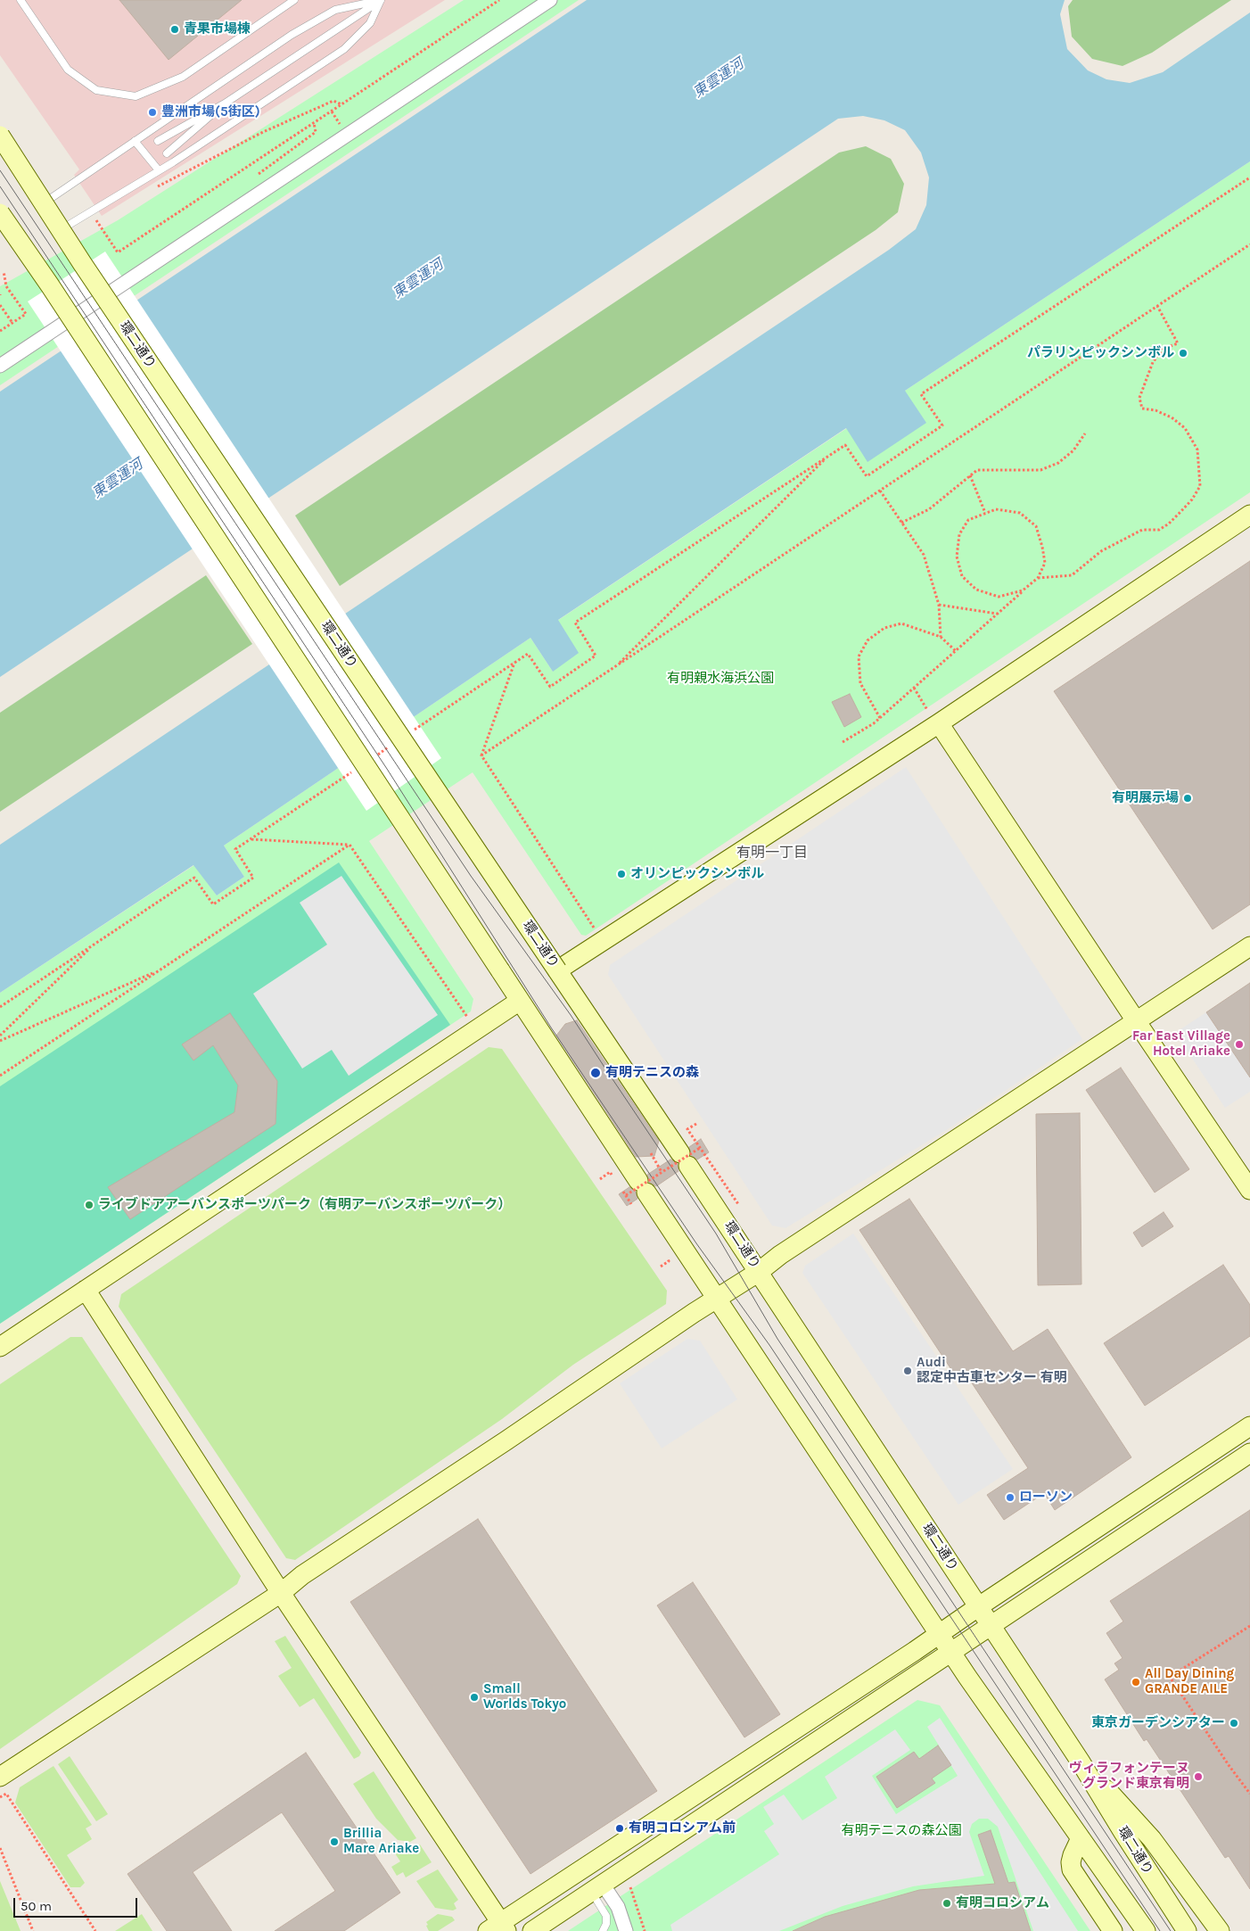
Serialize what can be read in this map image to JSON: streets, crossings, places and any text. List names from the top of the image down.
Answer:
{
  "streets": {
    "street": ["環二通り"]
  },
  "districts": ["有明一丁目"],
  "water": ["東雲運河"],
  "parks": ["有明親水海浜公園", "有明テニスの森公園"],
  "places": [
    "青果市場棟",
    "豊洲市場(5街区)",
    "パラリンピックシンボル",
    "有明展示場",
    "オリンピックシンボル",
    "Far East Village Hotel Ariake",
    "有明テニスの森",
    "ライブドアアーバンスポーツパーク（有明アーバンスポーツパーク）",
    "Audi 認定中古車センター 有明",
    "ローソン",
    "All Day Dining GRANDE AILE",
    "Small Worlds Tokyo",
    "東京ガーデンシアター",
    "ヴィラフォンテーヌ グランド東京有明",
    "有明コロシアム前",
    "Brillia Mare Ariake",
    "有明コロシアム"
  ],
  "scale_bar": "50 m"
}
